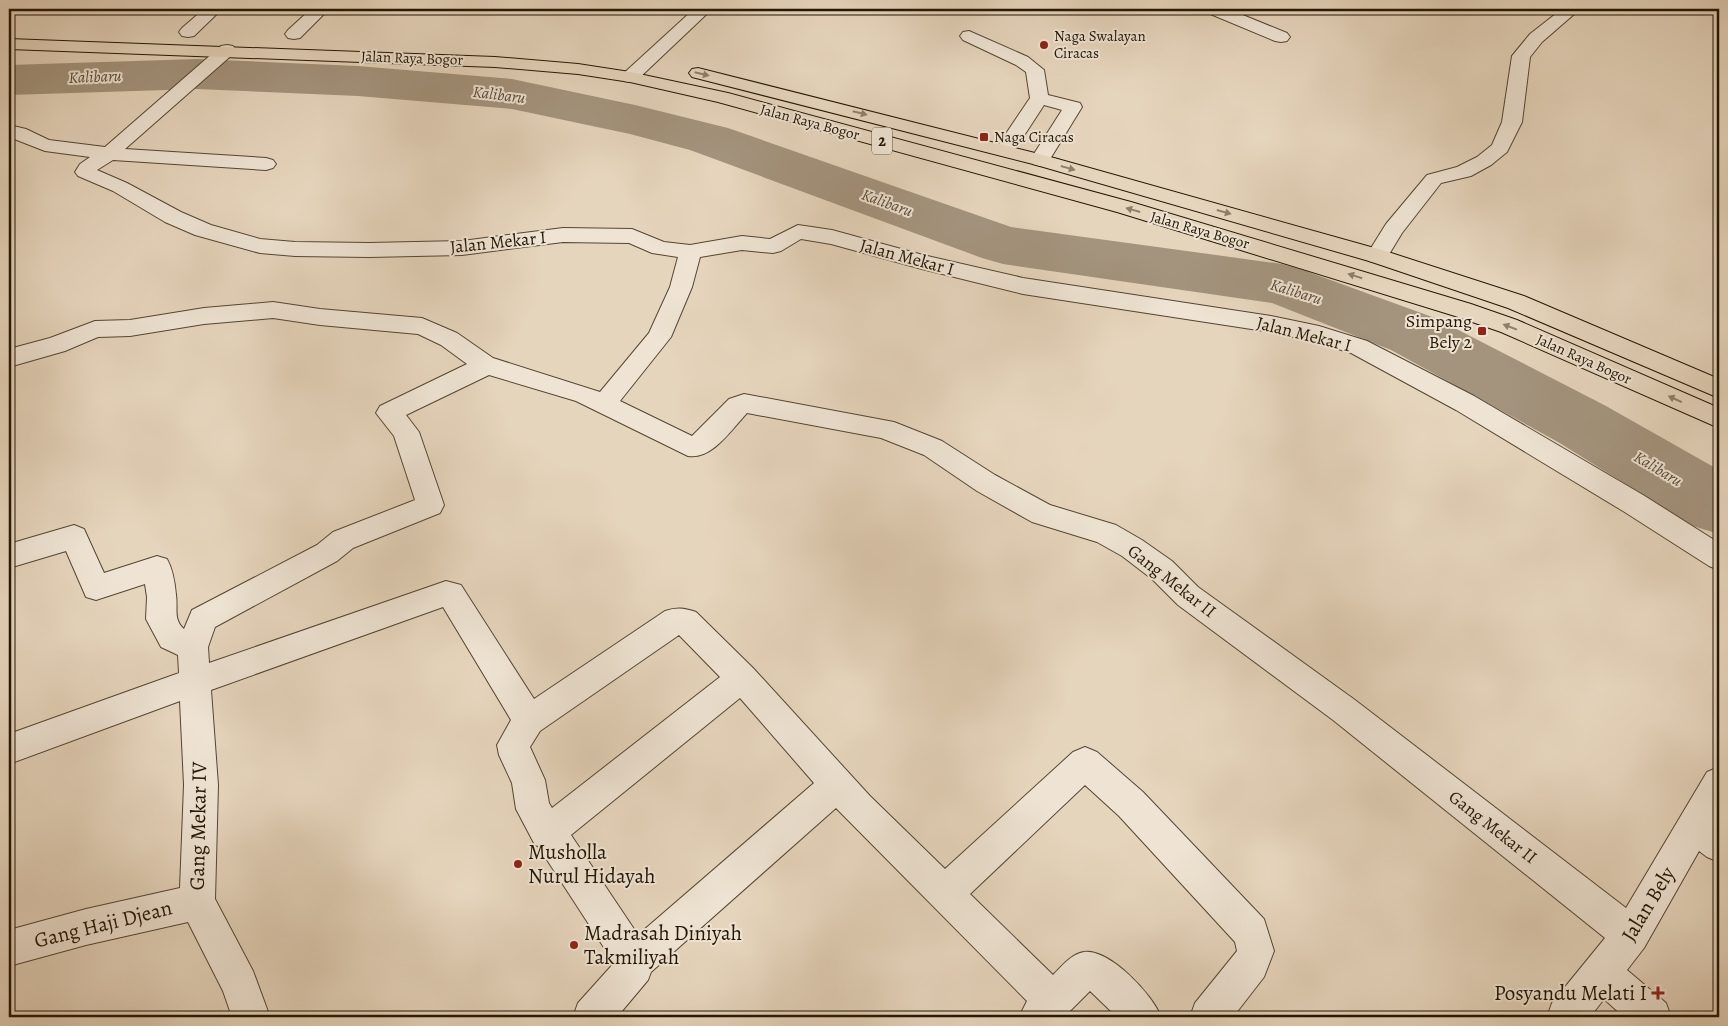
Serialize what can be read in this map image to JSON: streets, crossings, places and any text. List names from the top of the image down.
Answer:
{
  "streets": {
    "highway": ["Jalan Raya Bogor", "2"],
    "street": [
      "Jalan Mekar I",
      "Gang Mekar II",
      "Gang Mekar IV",
      "Jalan Bely",
      "Gang Haji Djean"
    ]
  },
  "crossings": [
    ["Gang Mekar II", "Jalan Bely"],
    ["Gang Mekar IV", "Gang Haji Djean"]
  ],
  "water": ["Kalibaru"],
  "places": {
    "other": ["Naga Swalayan Ciracas", "Musholla Nurul Hidayah", "Madrasah Diniyah Takmiliyah"],
    "transit": ["Naga Ciracas", "Simpang Bely 2"],
    "health": ["Posyandu Melati I"]
  }
}
